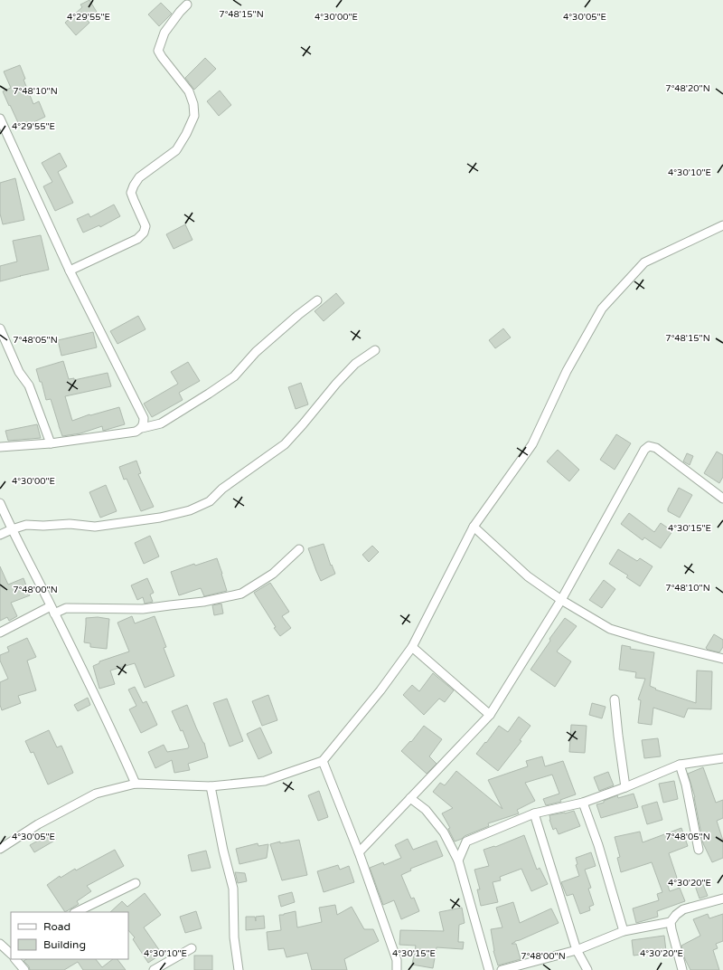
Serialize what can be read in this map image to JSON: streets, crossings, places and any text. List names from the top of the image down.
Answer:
{
  "legend": ["Road", "Building"],
  "coordinates": [
    "7°48'15\"N",
    "4°29'55\"E",
    "4°30'00\"E",
    "4°30'05\"E",
    "7°48'20\"N",
    "7°48'10\"N",
    "4°30'10\"E",
    "7°48'05\"N",
    "4°30'15\"E",
    "7°48'00\"N",
    "4°30'20\"E"
  ]
}
